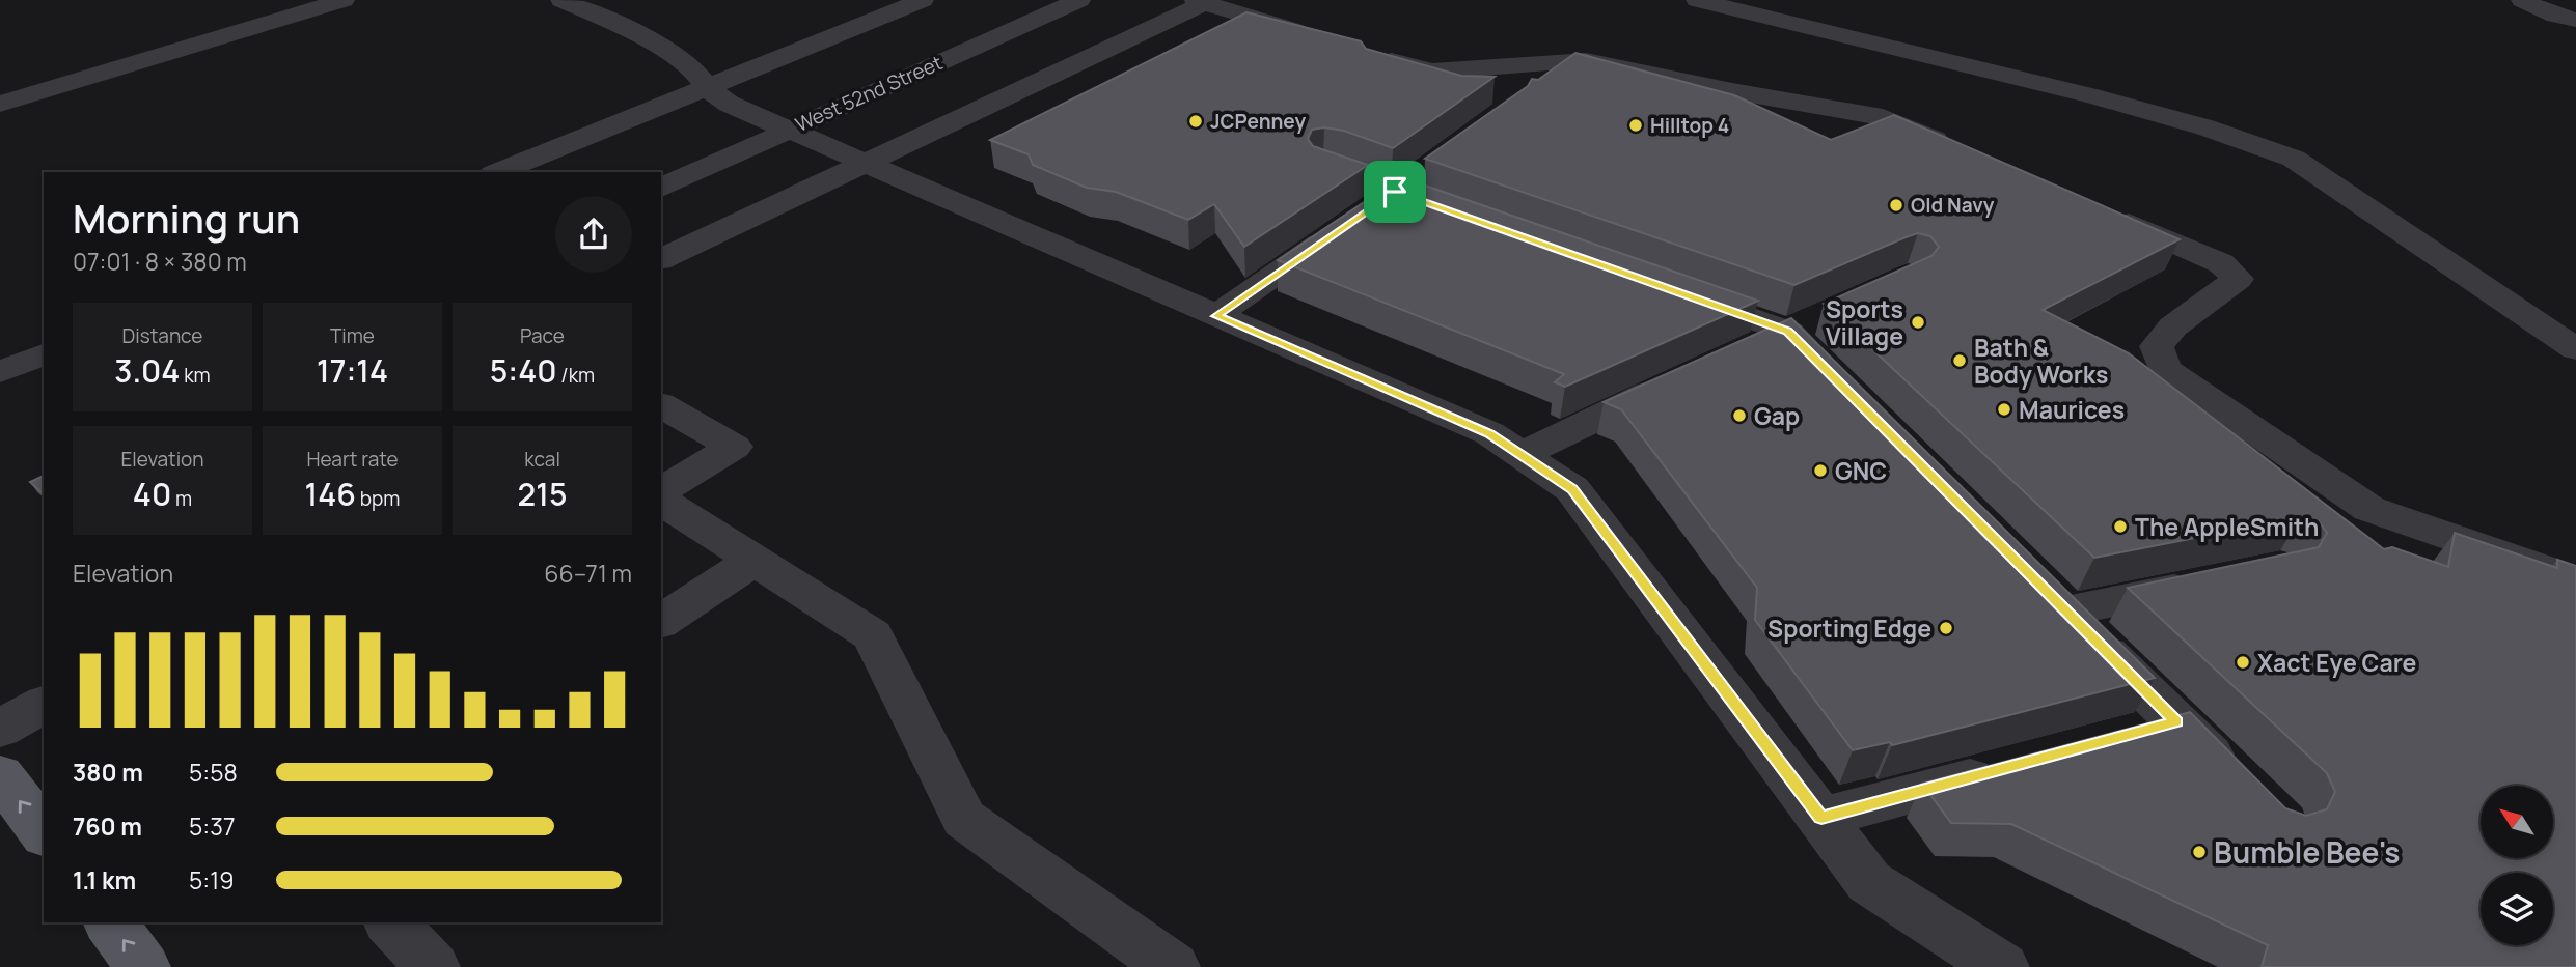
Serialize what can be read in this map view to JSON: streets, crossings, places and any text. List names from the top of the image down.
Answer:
{
  "streets": {
    "street": ["West 52nd Street"]
  },
  "places": [
    "JCPenney",
    "Hilltop 4",
    "Old Navy",
    "Sports Village",
    "Bath & Body Works",
    "Maurices",
    "Gap",
    "GNC",
    "The AppleSmith",
    "Sporting Edge",
    "Xact Eye Care",
    "Bumble Bee's"
  ],
  "north": "top left",
  "page": {
    "heading": ["Morning run", "07:01 · 8 × 380 m"],
    "stats": [
      ["Distance", "3.04 km"],
      ["Time", "17:14"],
      ["Pace", "5:40 /km"],
      ["Elevation", "40 m"],
      ["Heart rate", "146 bpm"],
      ["kcal", "215"]
    ],
    "chart": ["Elevation", "66–71 m"],
    "list": [
      {
        "name": "380 m",
        "note": "5:58"
      },
      {
        "name": "760 m",
        "note": "5:37"
      },
      {
        "name": "1.1 km",
        "note": "5:19"
      }
    ]
  }
}
